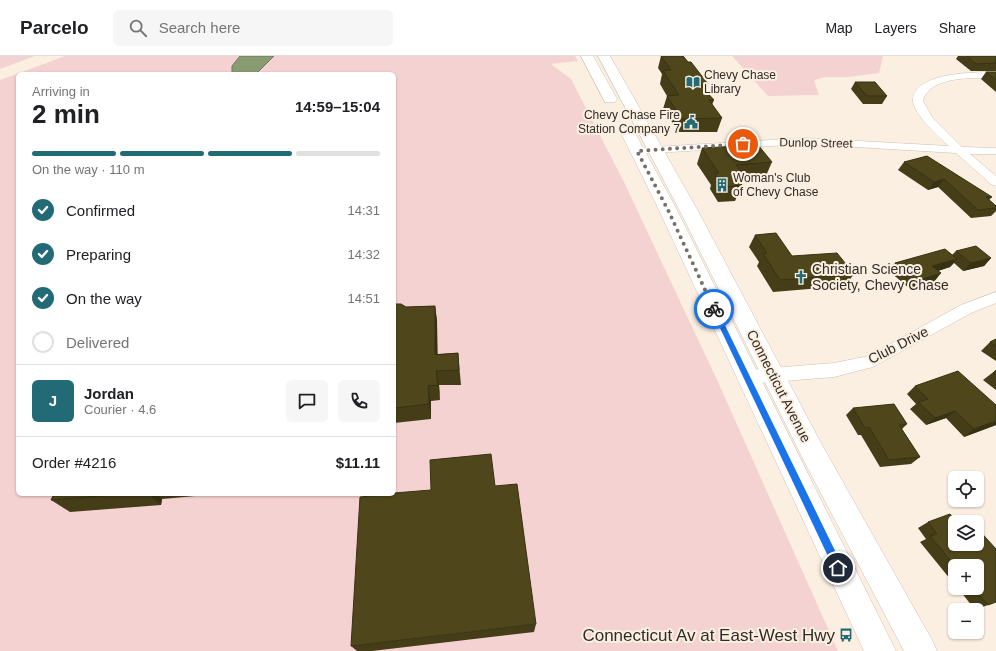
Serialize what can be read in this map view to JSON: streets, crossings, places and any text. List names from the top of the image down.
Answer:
{
  "streets": {
    "main road": ["Connecticut Avenue"],
    "street": ["Dunlop Street", "Club Drive"]
  },
  "crossings": [
    ["Dunlop Street", "Connecticut Avenue"],
    ["Club Drive", "Connecticut Avenue"]
  ],
  "places": {
    "library": ["Chevy Chase Library"],
    "public building": ["Chevy Chase Fire Station Company 7"],
    "building": ["Woman's Club of Chevy Chase"],
    "church": ["Christian Science Society, Chevy Chase"],
    "bus stop": ["Connecticut Av at East-West Hwy"]
  },
  "page": {
    "header": "Parcelo",
    "search": "Search here",
    "nav": ["Map", "Layers", "Share"],
    "heading": ["2 min", "Arriving in", "14:59–15:04"],
    "panel": [
      "Jordan",
      "Courier · 4.6",
      "Order #4216",
      "$11.11"
    ],
    "bar": "On the way · 110 m",
    "list": [
      ["Confirmed", "14:31"],
      ["Preparing", "14:32"],
      ["On the way", "14:51"],
      "Delivered"
    ],
    "round": "J",
    "map_buttons": ["+", "−"]
  }
}
